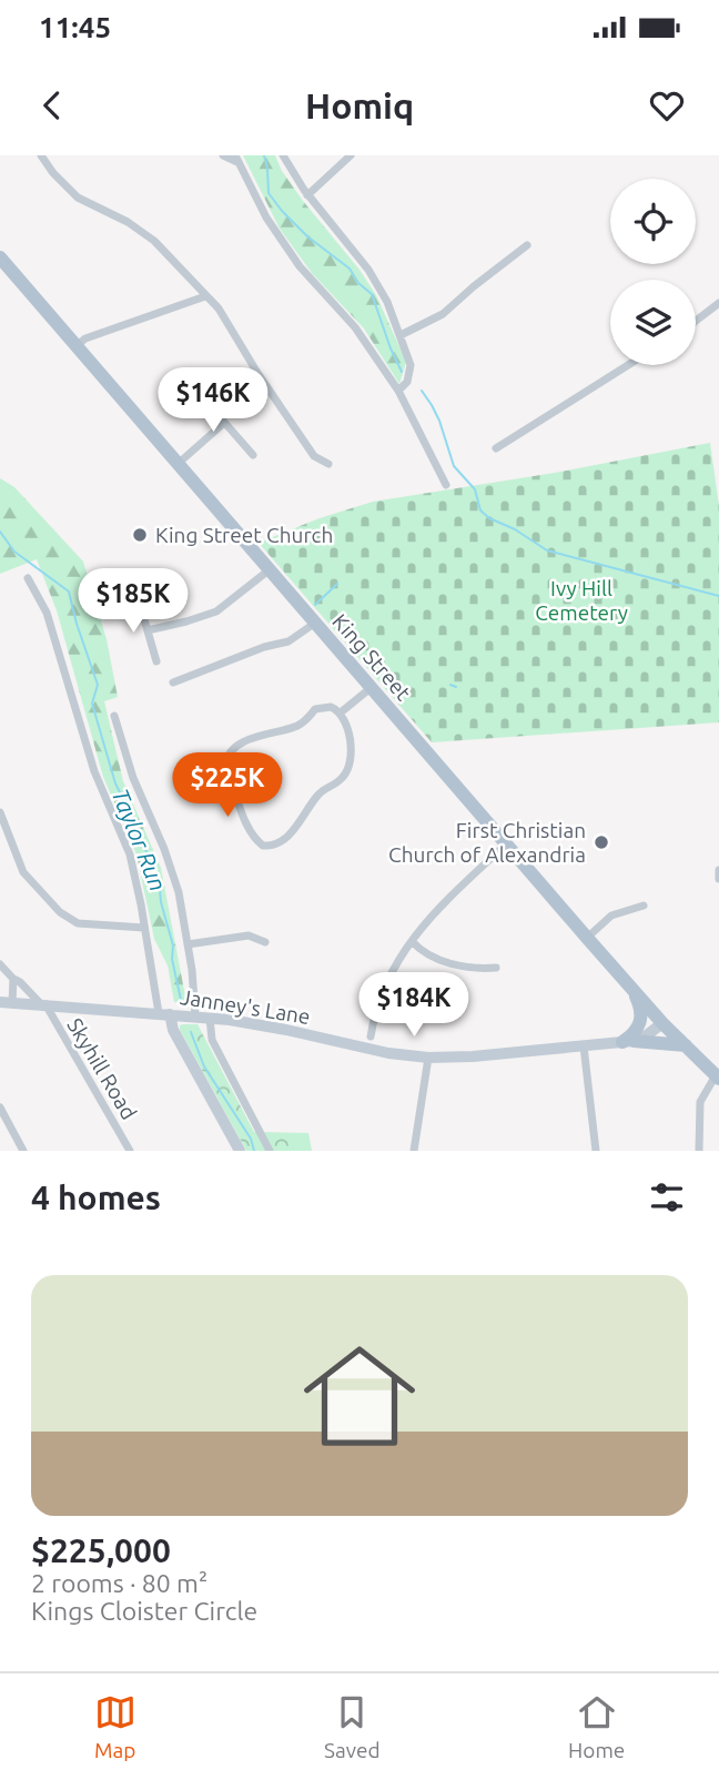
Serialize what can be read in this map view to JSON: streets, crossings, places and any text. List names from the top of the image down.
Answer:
{
  "streets": {
    "main road": ["King Street", "Janney's Lane"],
    "street": ["Skyhill Road"]
  },
  "crossings": [
    ["King Street", "Janney's Lane"],
    ["Janney's Lane", "Skyhill Road"]
  ],
  "water": ["Taylor Run"],
  "parks": ["Ivy Hill Cemetery"],
  "places": ["King Street Church", "First Christian Church of Alexandria"],
  "page": {
    "status": "11:45",
    "header": "Homiq",
    "price": [
      "$146K",
      "$185K",
      "$225K",
      "$184K"
    ],
    "heading": "4 homes",
    "list": [
      {
        "name": "$225,000",
        "note": "2 rooms · 80 m² · Kings Cloister Circle"
      }
    ],
    "tabs": ["Map", "Saved", "Home"]
  }
}
